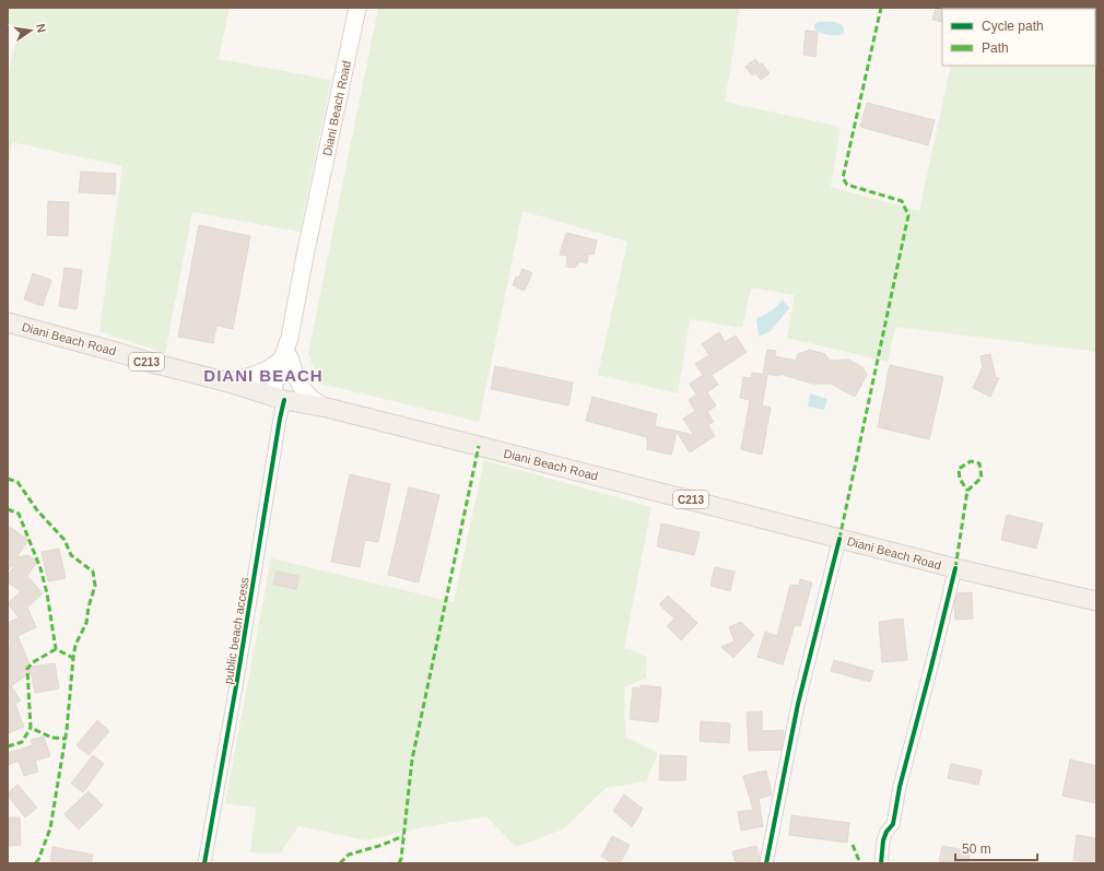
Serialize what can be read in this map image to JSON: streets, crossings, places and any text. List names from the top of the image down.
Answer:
{
  "streets": {
    "main road": ["Diani Beach Road", "C213"],
    "street": ["public beach access"]
  },
  "crossings": [
    ["Diani Beach Road", "public beach access"]
  ],
  "districts": ["DIANI BEACH"],
  "legend": ["Cycle path", "Path"],
  "scale_bar": "50 m",
  "north": "right"
}
